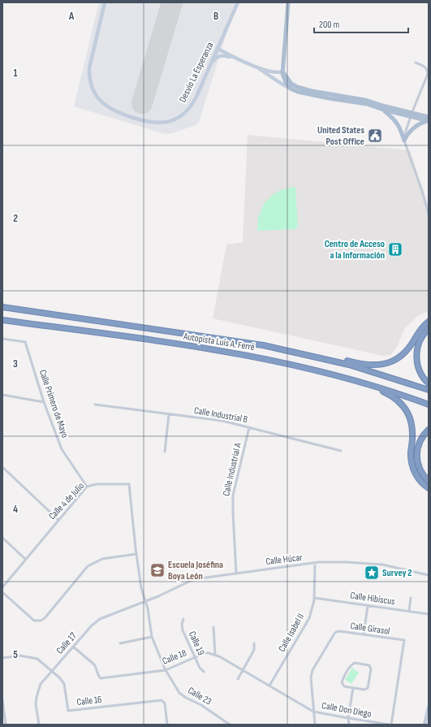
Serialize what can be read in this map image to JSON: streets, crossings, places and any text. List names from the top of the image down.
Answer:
{
  "streets": {
    "highway": ["Autopista Luis A. Ferré"],
    "main road": ["Desvío La Esperanza"],
    "street": [
      "Calle Primero de Mayo",
      "Calle Industrial B",
      "Calle Industrial A",
      "Calle 4 de Julio",
      "Calle Húcar",
      "Calle Hibiscus",
      "Calle Girasol",
      "Calle Isabel II",
      "Calle 17",
      "Calle 19",
      "Calle 18",
      "Calle 23",
      "Calle 16",
      "Calle Don Diego"
    ]
  },
  "crossings": [
    ["Calle Primero de Mayo", "Calle 4 de Julio"],
    ["Calle Industrial B", "Calle Industrial A"],
    ["Calle Industrial A", "Calle Húcar"],
    ["Calle 4 de Julio", "Calle Húcar"],
    ["Calle 4 de Julio", "Calle 17"],
    ["Calle 4 de Julio", "Calle 23"],
    ["Calle Húcar", "Calle Isabel II"],
    ["Calle Húcar", "Calle 17"],
    ["Calle Húcar", "Calle 23"],
    ["Calle Hibiscus", "Calle Isabel II"],
    ["Calle Girasol", "Calle Don Diego"],
    ["Calle Isabel II", "Calle Don Diego"],
    ["Calle 17", "Calle 18"],
    ["Calle 17", "Calle 23"],
    ["Calle 17", "Calle 16"],
    ["Calle 19", "Calle 18"],
    ["Calle 18", "Calle 23"]
  ],
  "places": {
    "public building": ["United States Post Office"],
    "building": ["Centro de Acceso a la Información"],
    "school or university": ["Escuela Joséfina Boya León"],
    "place": ["Survey 2"]
  },
  "scale_bar": "200 m",
  "grid": {
    "columns": ["A", "B"],
    "rows": [
      "1",
      "2",
      "3",
      "4",
      "5"
    ]
  }
}
